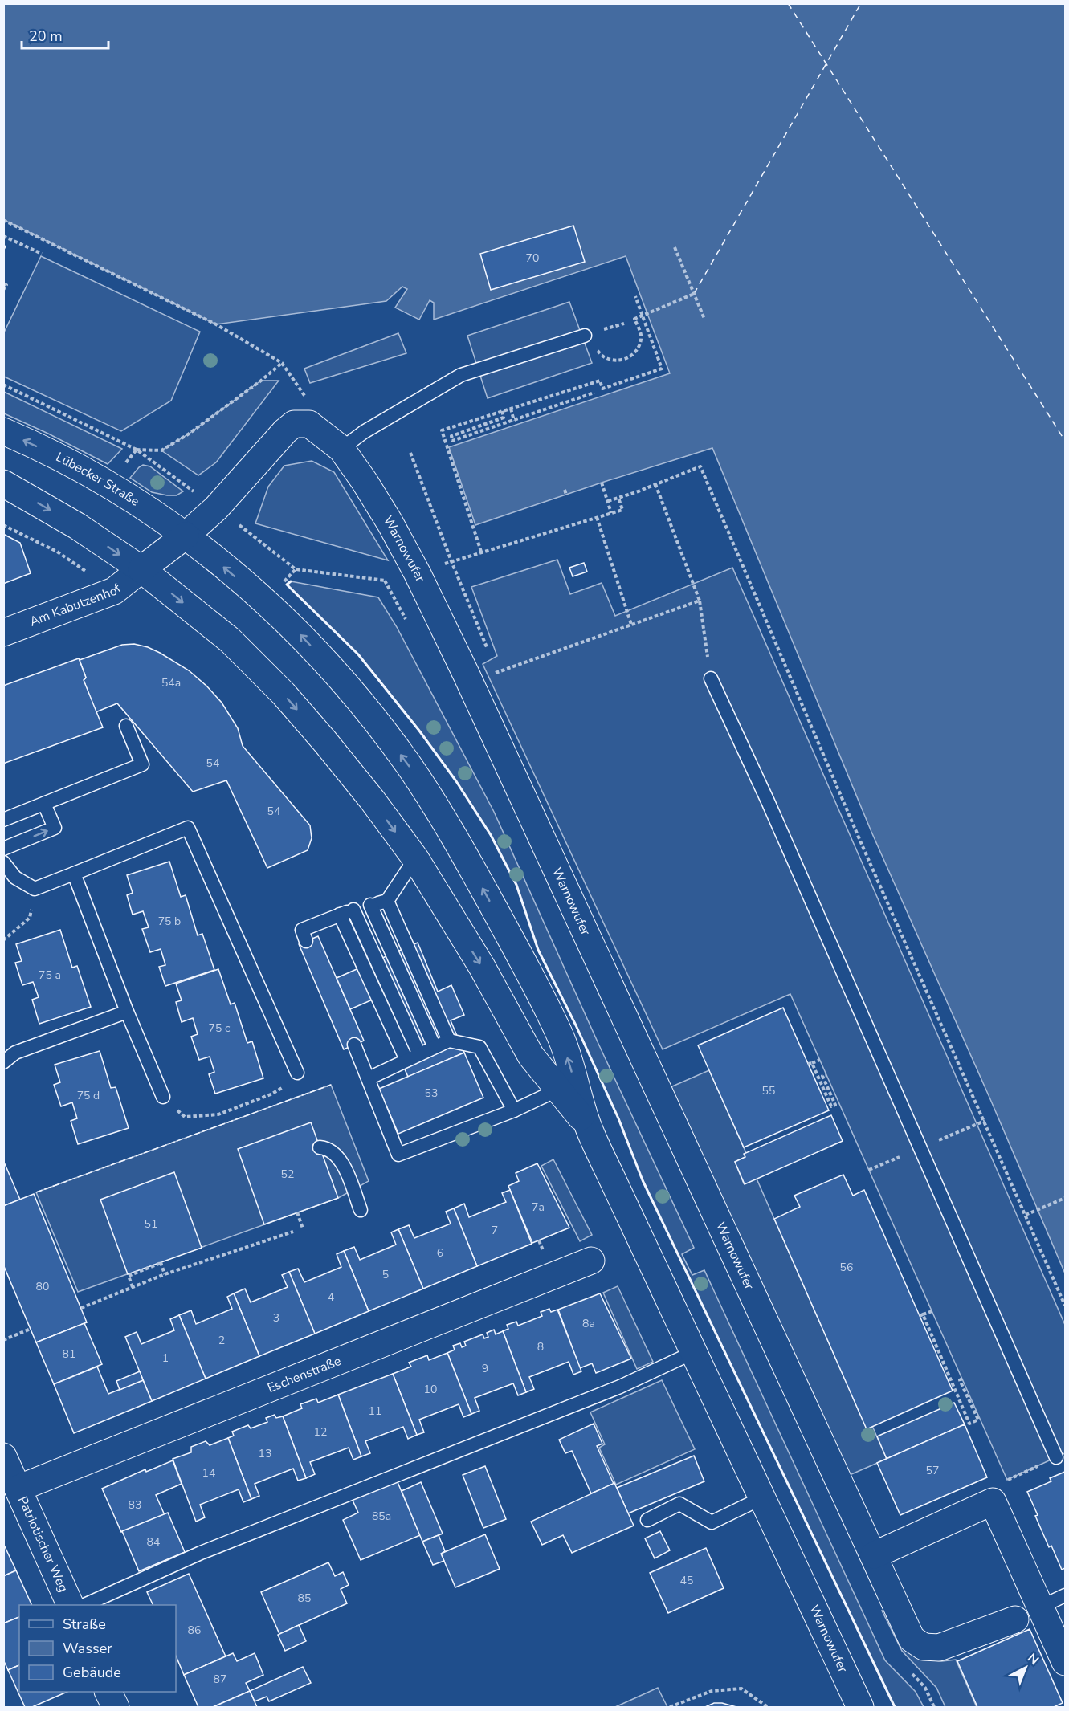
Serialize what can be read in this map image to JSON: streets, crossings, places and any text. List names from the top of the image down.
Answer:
{
  "streets": {
    "street": [
      "Lübecker Straße",
      "Warnowufer",
      "Am Kabutzenhof",
      "Eschenstraße",
      "Patriotischer Weg"
    ]
  },
  "crossings": [
    ["Lübecker Straße", "Warnowufer"],
    ["Warnowufer", "Am Kabutzenhof"],
    ["Eschenstraße", "Patriotischer Weg"]
  ],
  "house_numbers": [
    "70",
    "54a",
    "54",
    "54",
    "75 b",
    "75 a",
    "75 c",
    "55",
    "53",
    "75 d",
    "52",
    "7a",
    "51",
    "7",
    "6",
    "56",
    "5",
    "80",
    "4",
    "3",
    "8a",
    "2",
    "8",
    "81",
    "1",
    "9",
    "10",
    "11",
    "12",
    "13",
    "57",
    "14",
    "83",
    "85a",
    "84",
    "45",
    "85",
    "86",
    "87"
  ],
  "legend": ["Straße", "Wasser", "Gebäude"],
  "scale_bar": "20 m",
  "north": "top right"
}
